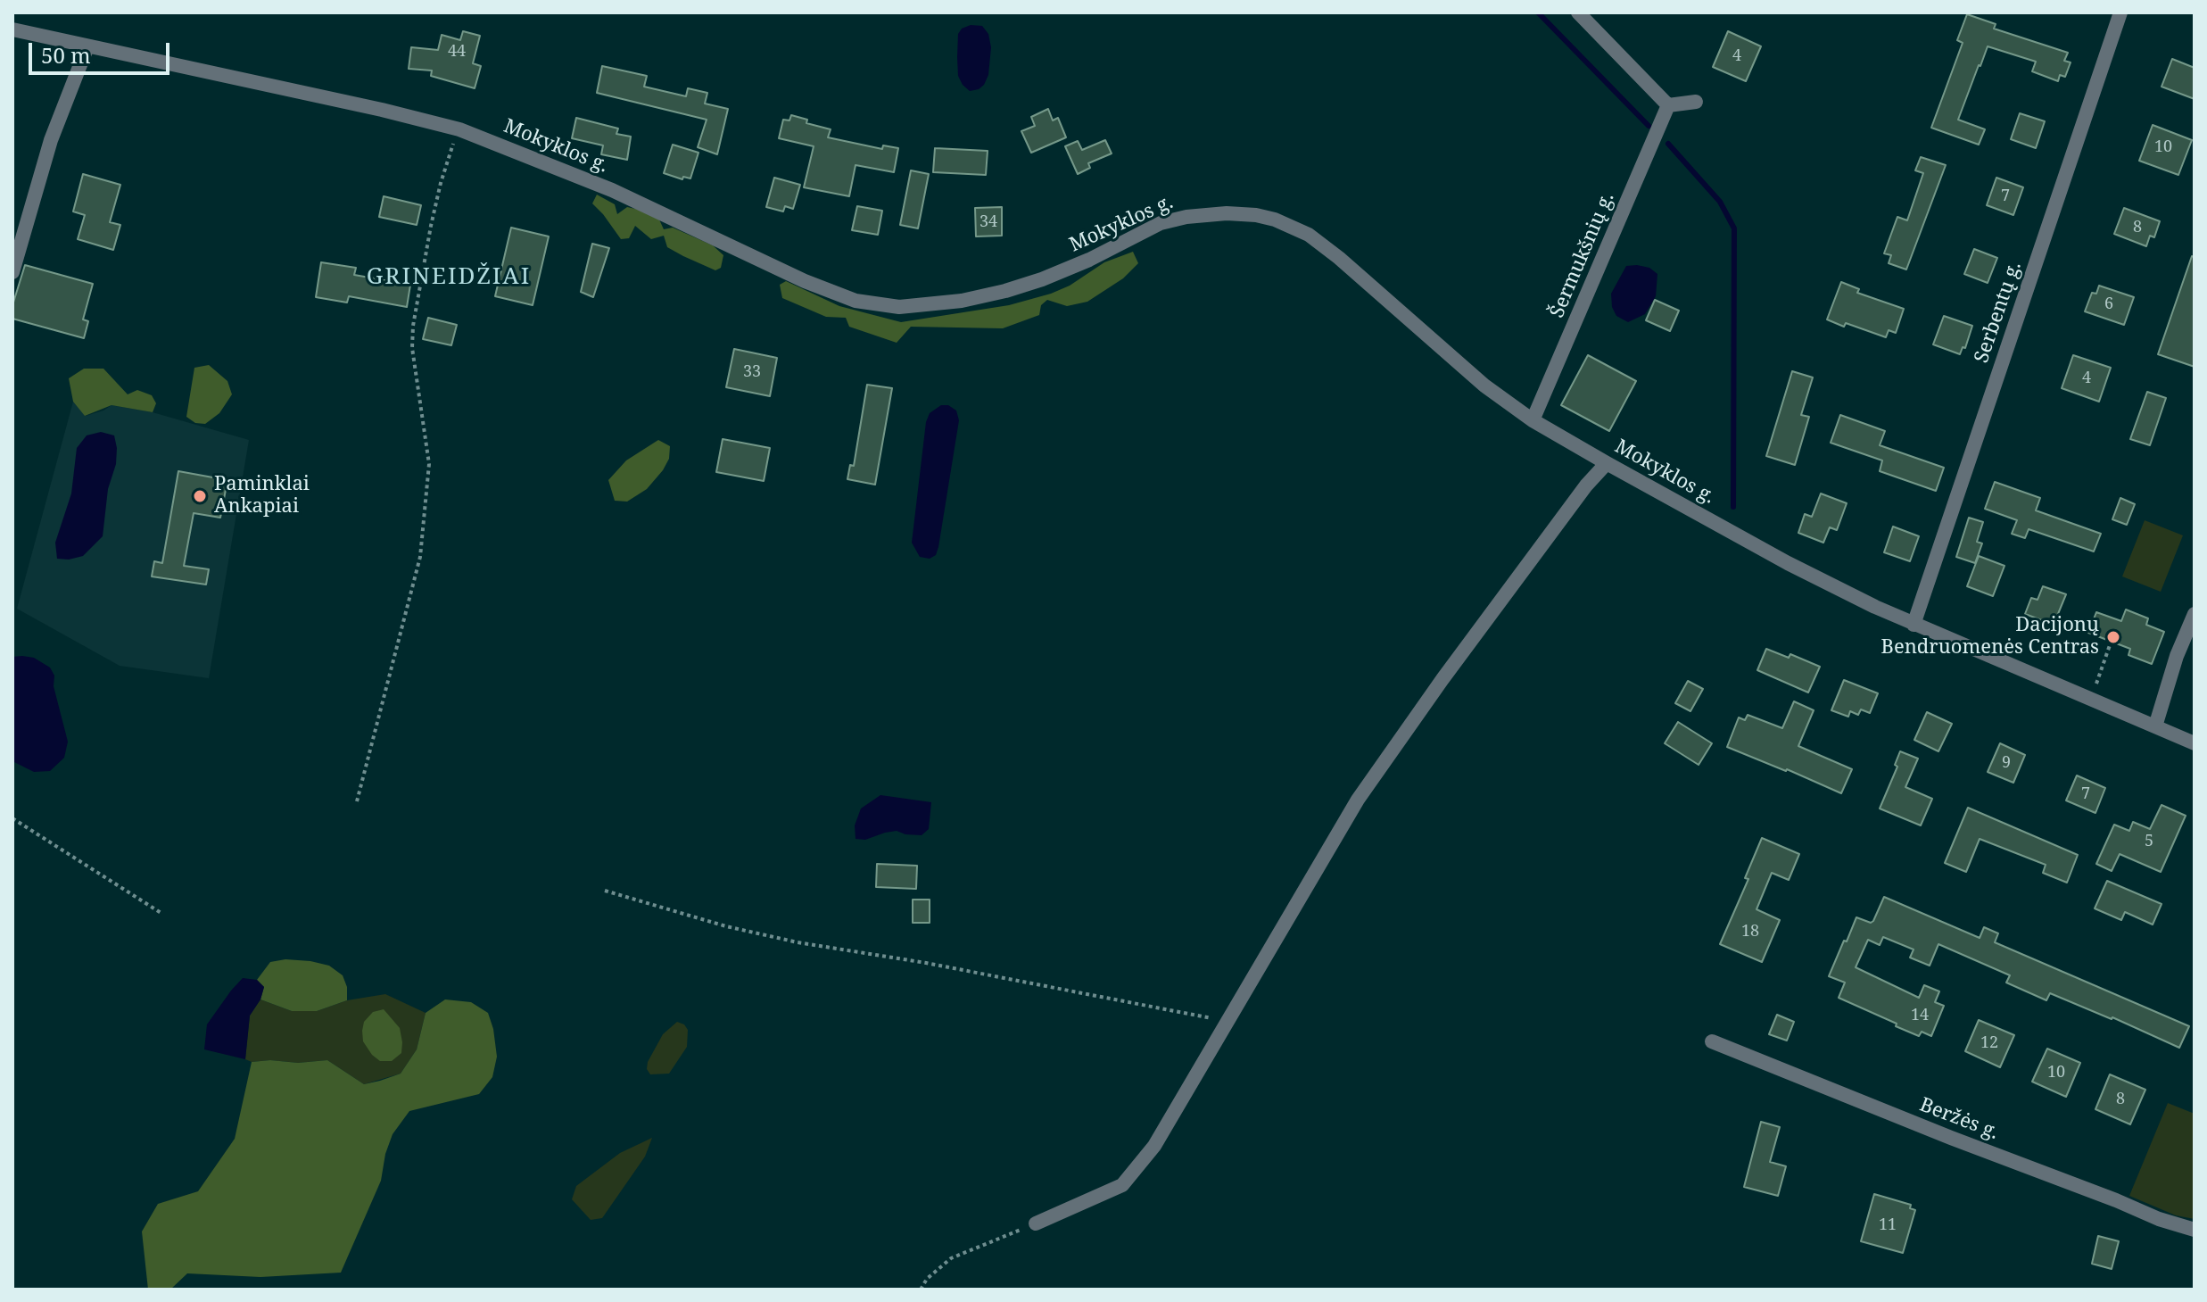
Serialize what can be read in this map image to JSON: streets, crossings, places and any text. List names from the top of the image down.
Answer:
{
  "streets": {
    "street": [
      "Mokyklos g.",
      "Šermukšnių g.",
      "Serbentų g.",
      "Beržės g."
    ]
  },
  "crossings": [
    ["Mokyklos g.", "Šermukšnių g."],
    ["Mokyklos g.", "Serbentų g."]
  ],
  "districts": ["GRINEIDŽIAI"],
  "places": ["Paminklai Ankapiai", "Dacijonų Bendruomenės Centras"],
  "house_numbers": [
    "44",
    "4",
    "10",
    "7",
    "34",
    "8",
    "6",
    "33",
    "4",
    "9",
    "7",
    "5",
    "18",
    "14",
    "12",
    "10",
    "8",
    "11"
  ],
  "scale_bar": "50 m"
}
